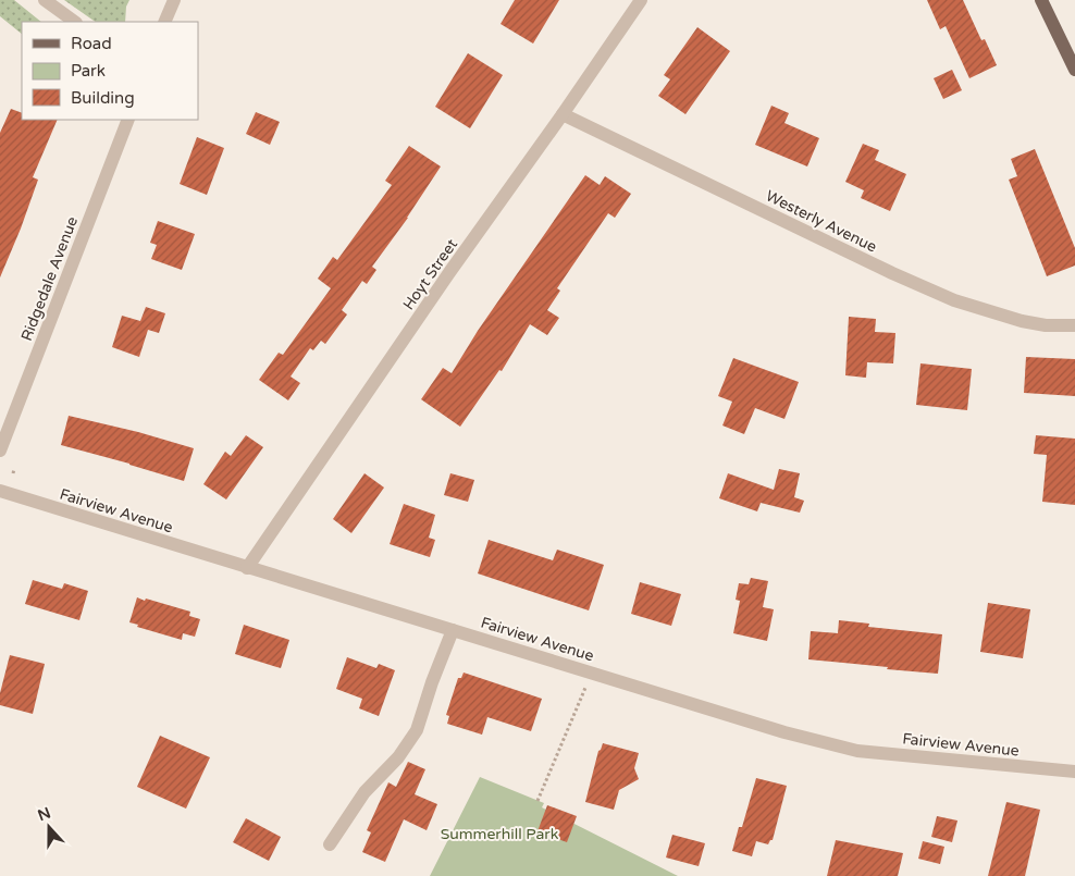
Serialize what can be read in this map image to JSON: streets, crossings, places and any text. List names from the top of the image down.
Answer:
{
  "streets": {
    "street": [
      "Westerly Avenue",
      "Hoyt Street",
      "Ridgedale Avenue",
      "Fairview Avenue"
    ]
  },
  "crossings": [
    ["Westerly Avenue", "Hoyt Street"],
    ["Hoyt Street", "Fairview Avenue"]
  ],
  "parks": ["Summerhill Park"],
  "legend": ["Road", "Park", "Building"],
  "north": "top"
}
